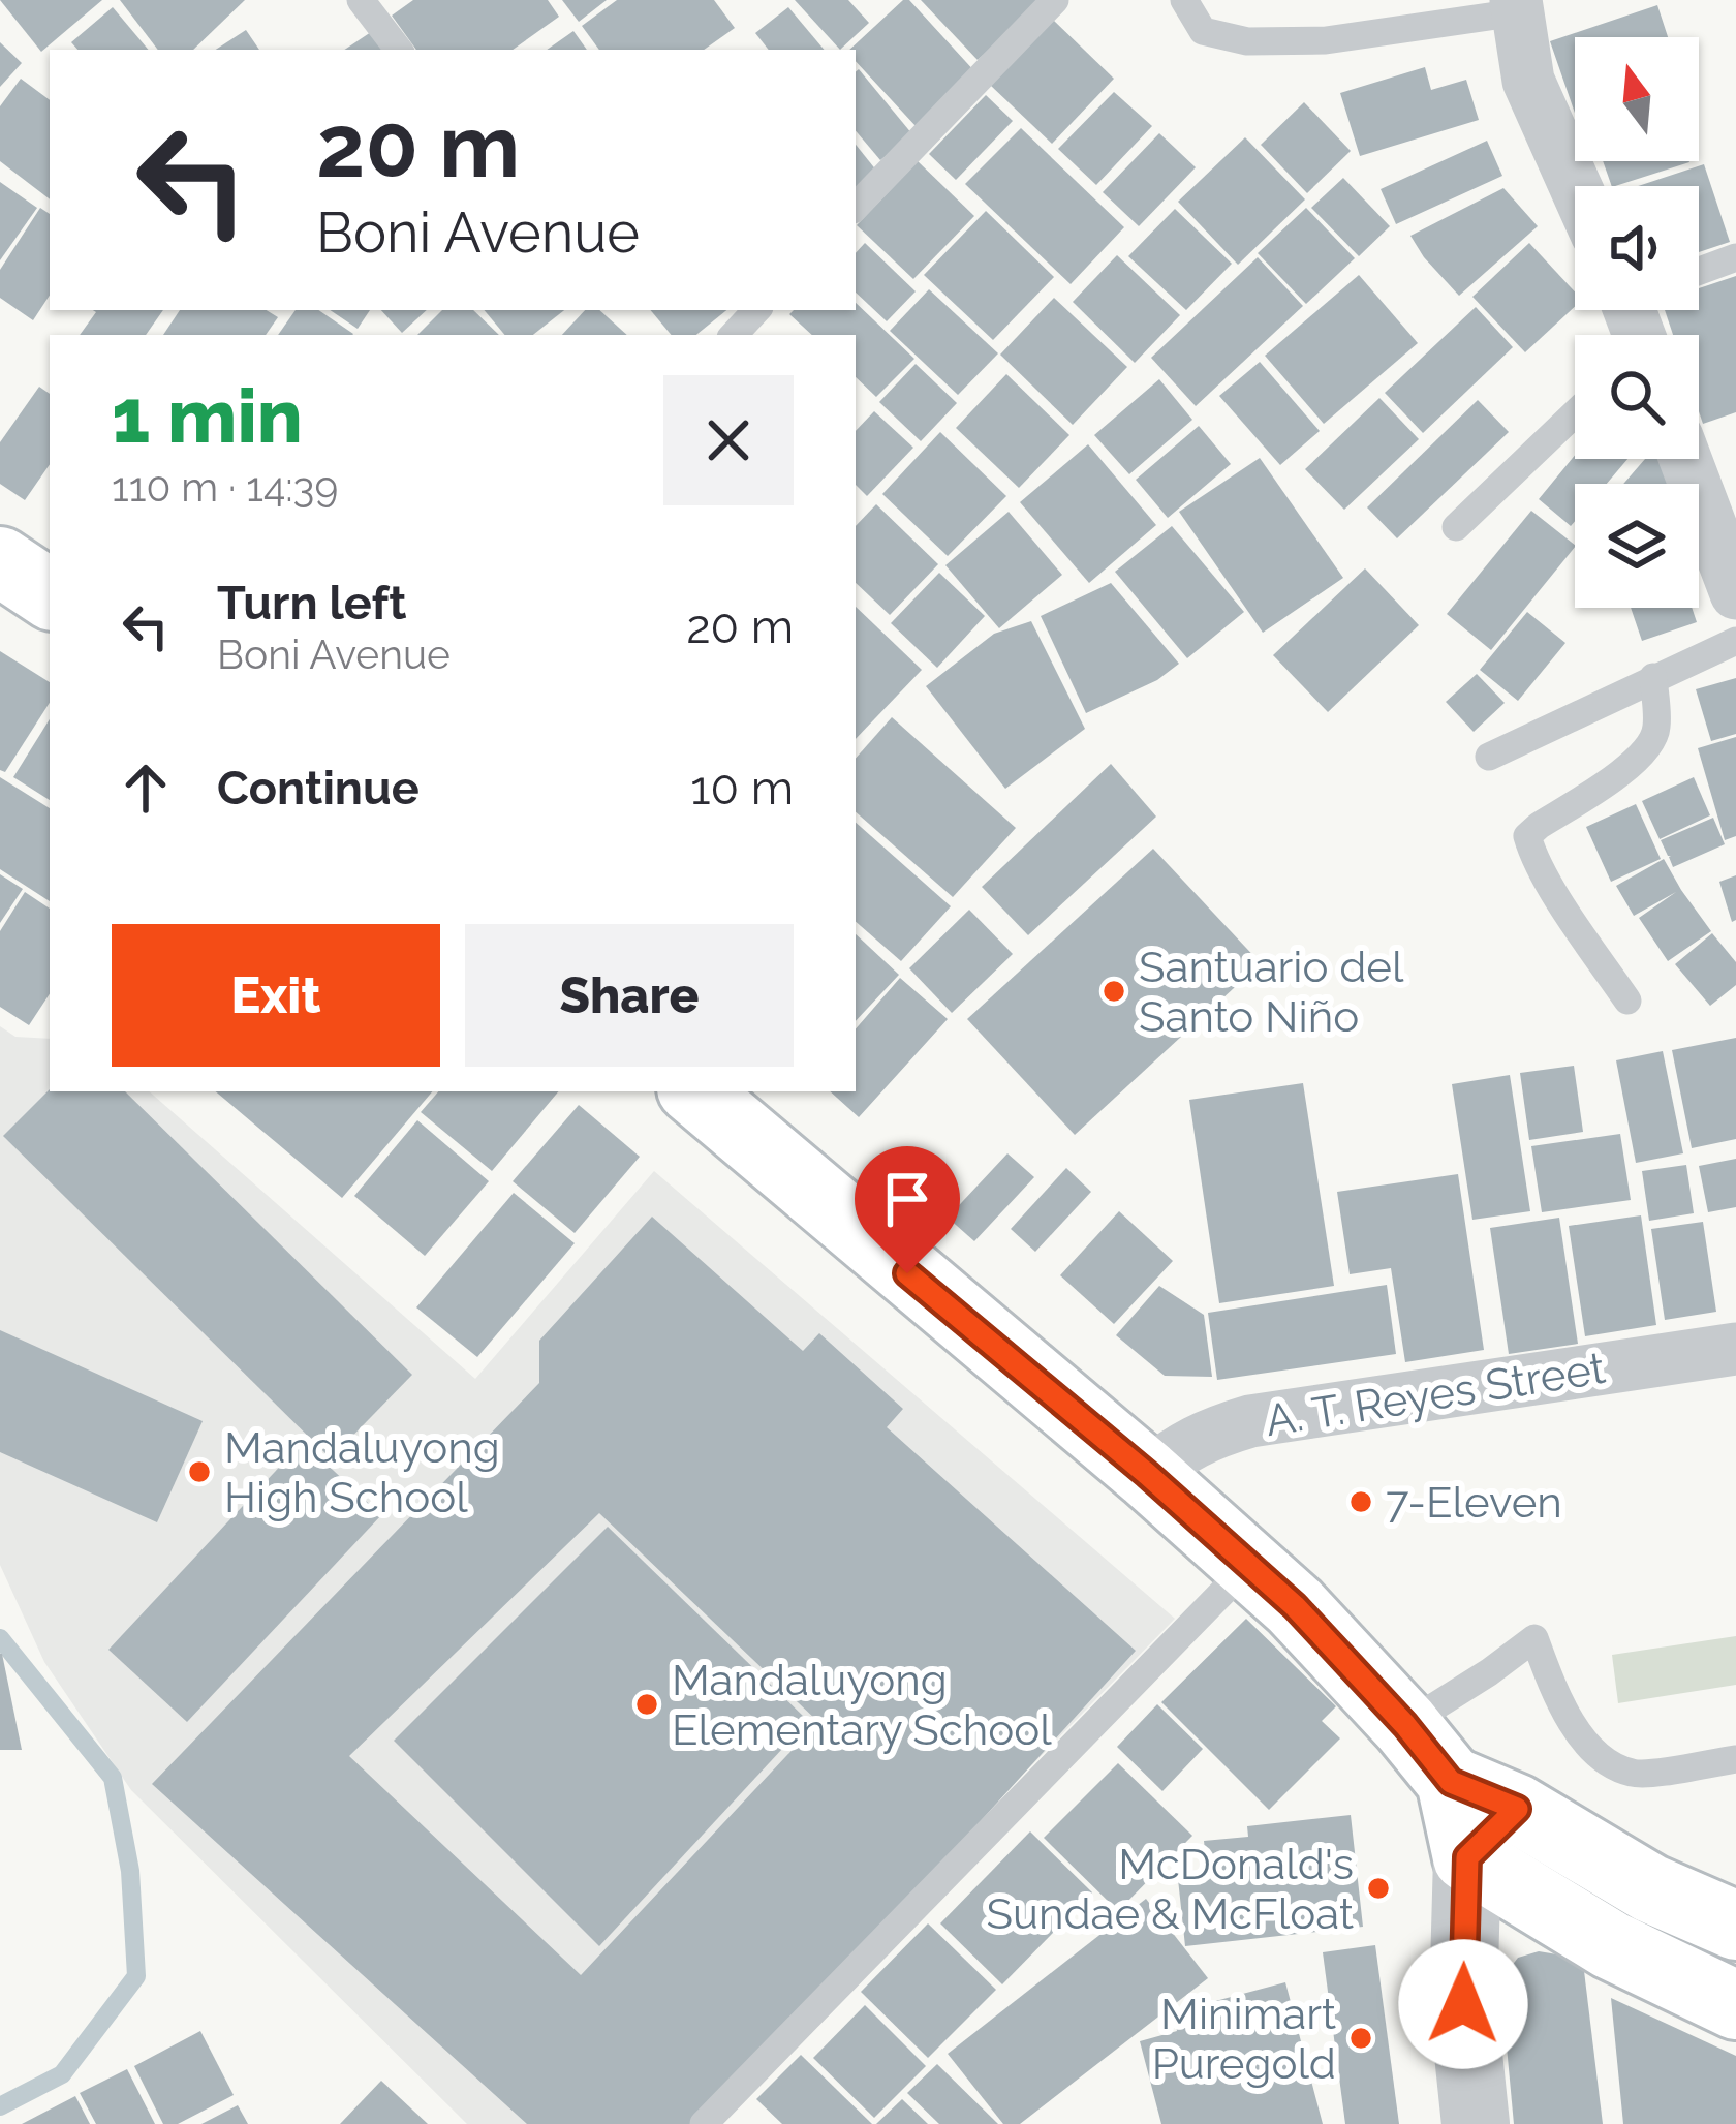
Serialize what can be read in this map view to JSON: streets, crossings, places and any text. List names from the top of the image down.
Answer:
{
  "streets": {
    "street": ["A. T. Reyes Street"]
  },
  "places": [
    "Santuario del Santo Niño",
    "Mandaluyong High School",
    "7-Eleven",
    "Mandaluyong Elementary School",
    "McDonald's Sundae & McFloat",
    "Minimart Puregold"
  ],
  "north": "top",
  "page": {
    "turn": ["20 m", "Boni Avenue"],
    "heading": ["1 min", "110 m · 14:39"],
    "list": [
      {
        "name": "Turn left",
        "note": "Boni Avenue",
        "value": "20 m"
      },
      {
        "name": "Continue",
        "value": "10 m"
      }
    ],
    "buttons": ["Exit", "Share"]
  }
}
